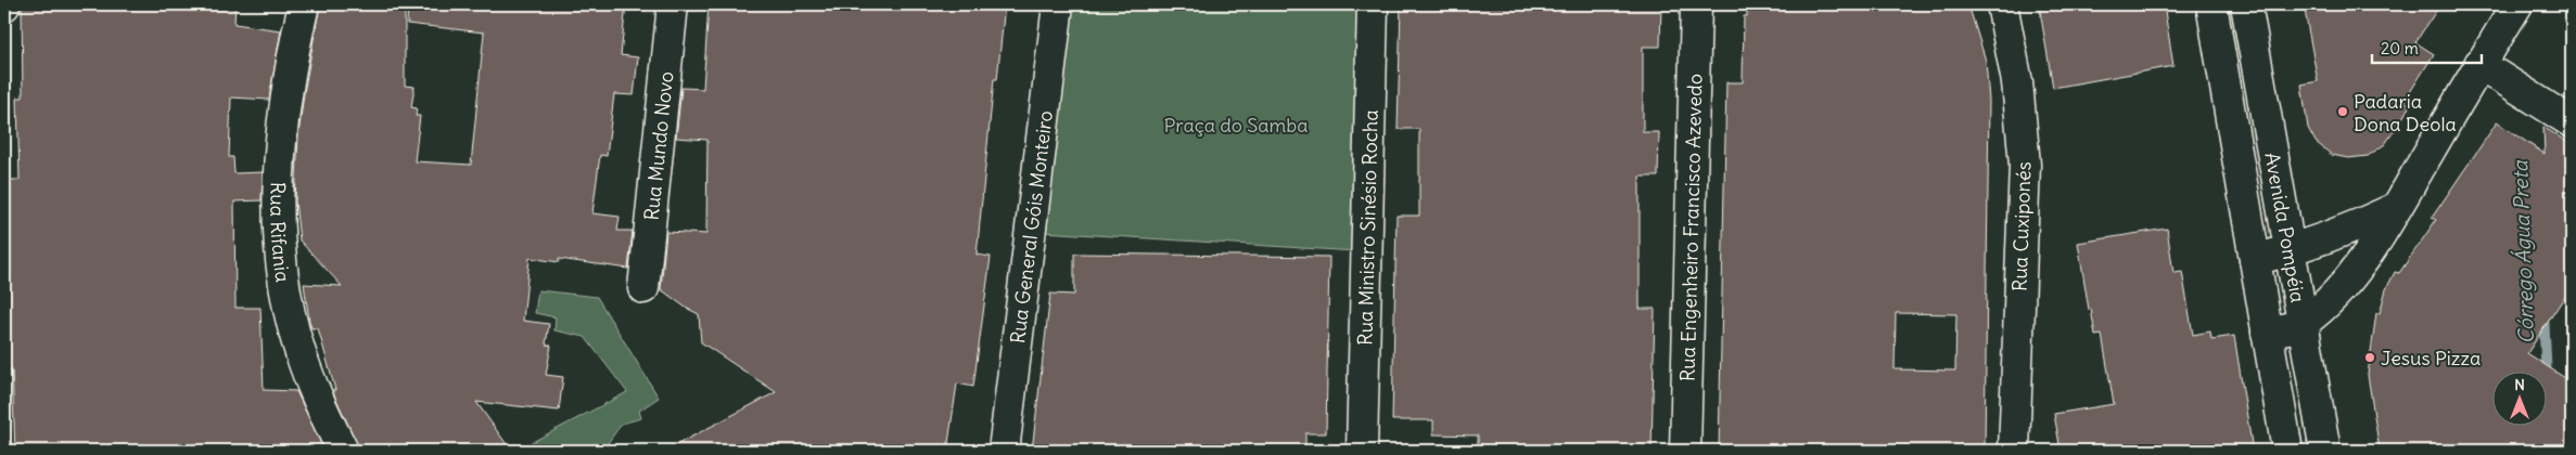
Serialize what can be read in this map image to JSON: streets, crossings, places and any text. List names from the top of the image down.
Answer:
{
  "streets": {
    "street": [
      "Rua Mundo Novo",
      "Rua Cuxiponés",
      "Rua General Góis Monteiro",
      "Rua Ministro Sinésio Rocha",
      "Rua Engenheiro Francisco Azevedo",
      "Avenida Pompéia",
      "Rua Rifania"
    ]
  },
  "water": ["Córrego Água Preta"],
  "parks": ["Praça do Samba"],
  "places": ["Padaria Dona Deola", "Jesus Pizza"],
  "scale_bar": "20 m",
  "north": "top"
}
